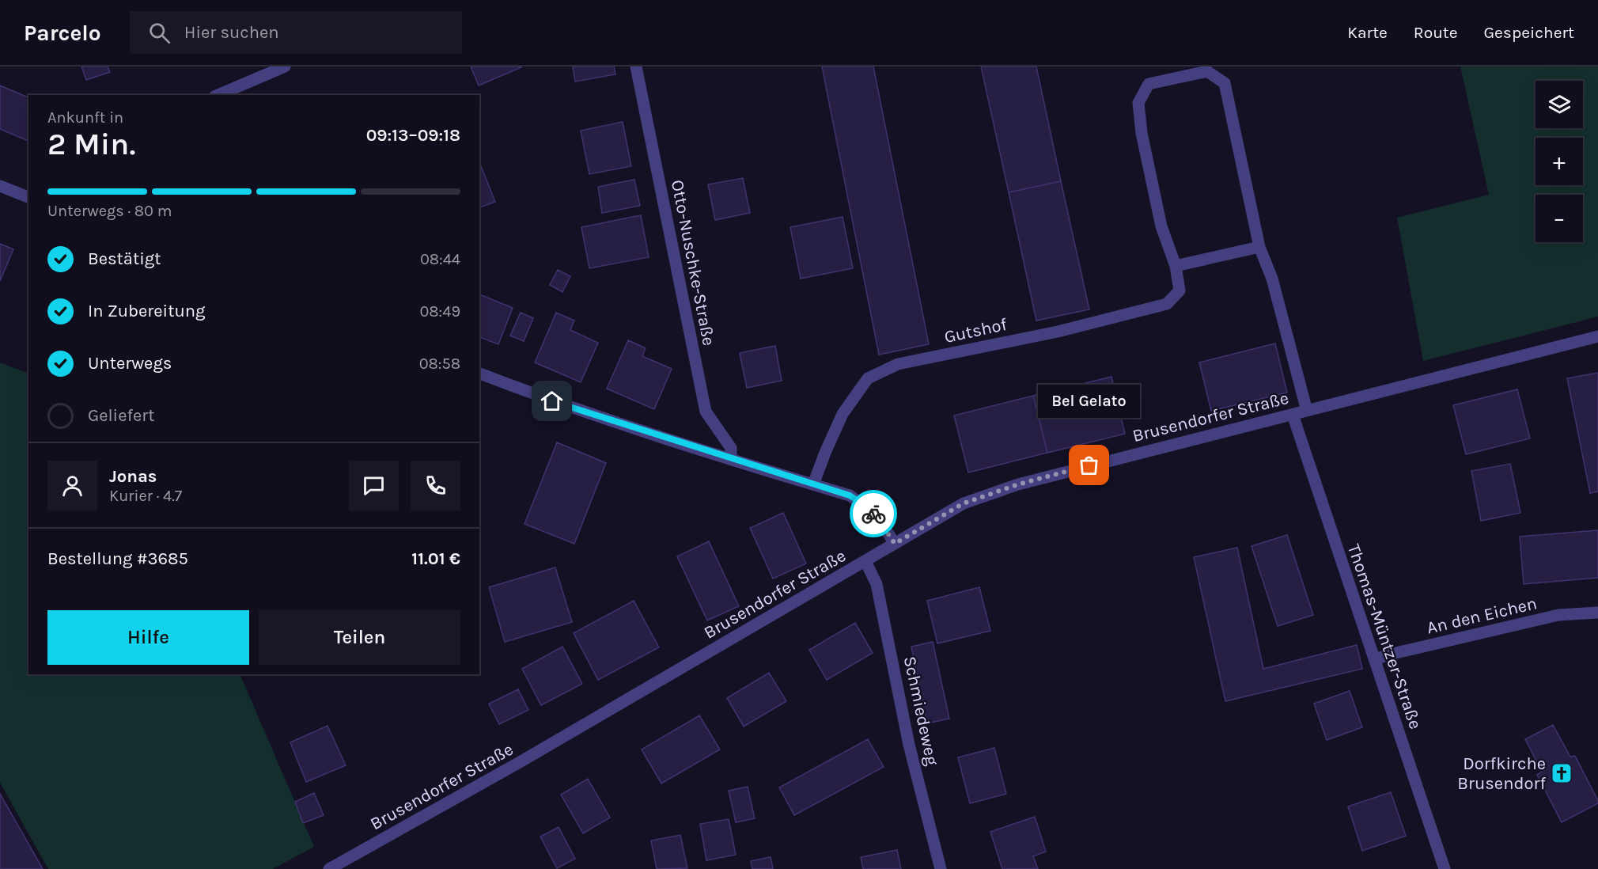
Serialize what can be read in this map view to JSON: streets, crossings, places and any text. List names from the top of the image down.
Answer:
{
  "streets": {
    "street": [
      "Otto-Nuschke-Straße",
      "Gutshof",
      "Brusendorfer Straße",
      "An den Eichen",
      "Thomas-Müntzer-Straße",
      "Schmiedeweg"
    ]
  },
  "crossings": [
    ["Gutshof", "Brusendorfer Straße"],
    ["Brusendorfer Straße", "Thomas-Müntzer-Straße"],
    ["Brusendorfer Straße", "Schmiedeweg"],
    ["An den Eichen", "Thomas-Müntzer-Straße"]
  ],
  "places": {
    "other": ["Bel Gelato"],
    "church": ["Dorfkirche Brusendorf"]
  },
  "page": {
    "header": "Parcelo",
    "search": "Hier suchen",
    "nav": ["Karte", "Route", "Gespeichert"],
    "map_buttons": ["+", "−"],
    "heading": ["2 Min.", "Ankunft in", "09:13–09:18"],
    "panel": [
      "Jonas",
      "Kurier · 4.7",
      "Bestellung #3685",
      "11.01 €"
    ],
    "bar": "Unterwegs · 80 m",
    "list": [
      ["Bestätigt", "08:44"],
      ["In Zubereitung", "08:49"],
      ["Unterwegs", "08:58"],
      "Geliefert"
    ],
    "bubble": "Bel Gelato",
    "buttons": ["Hilfe", "Teilen"]
  }
}
